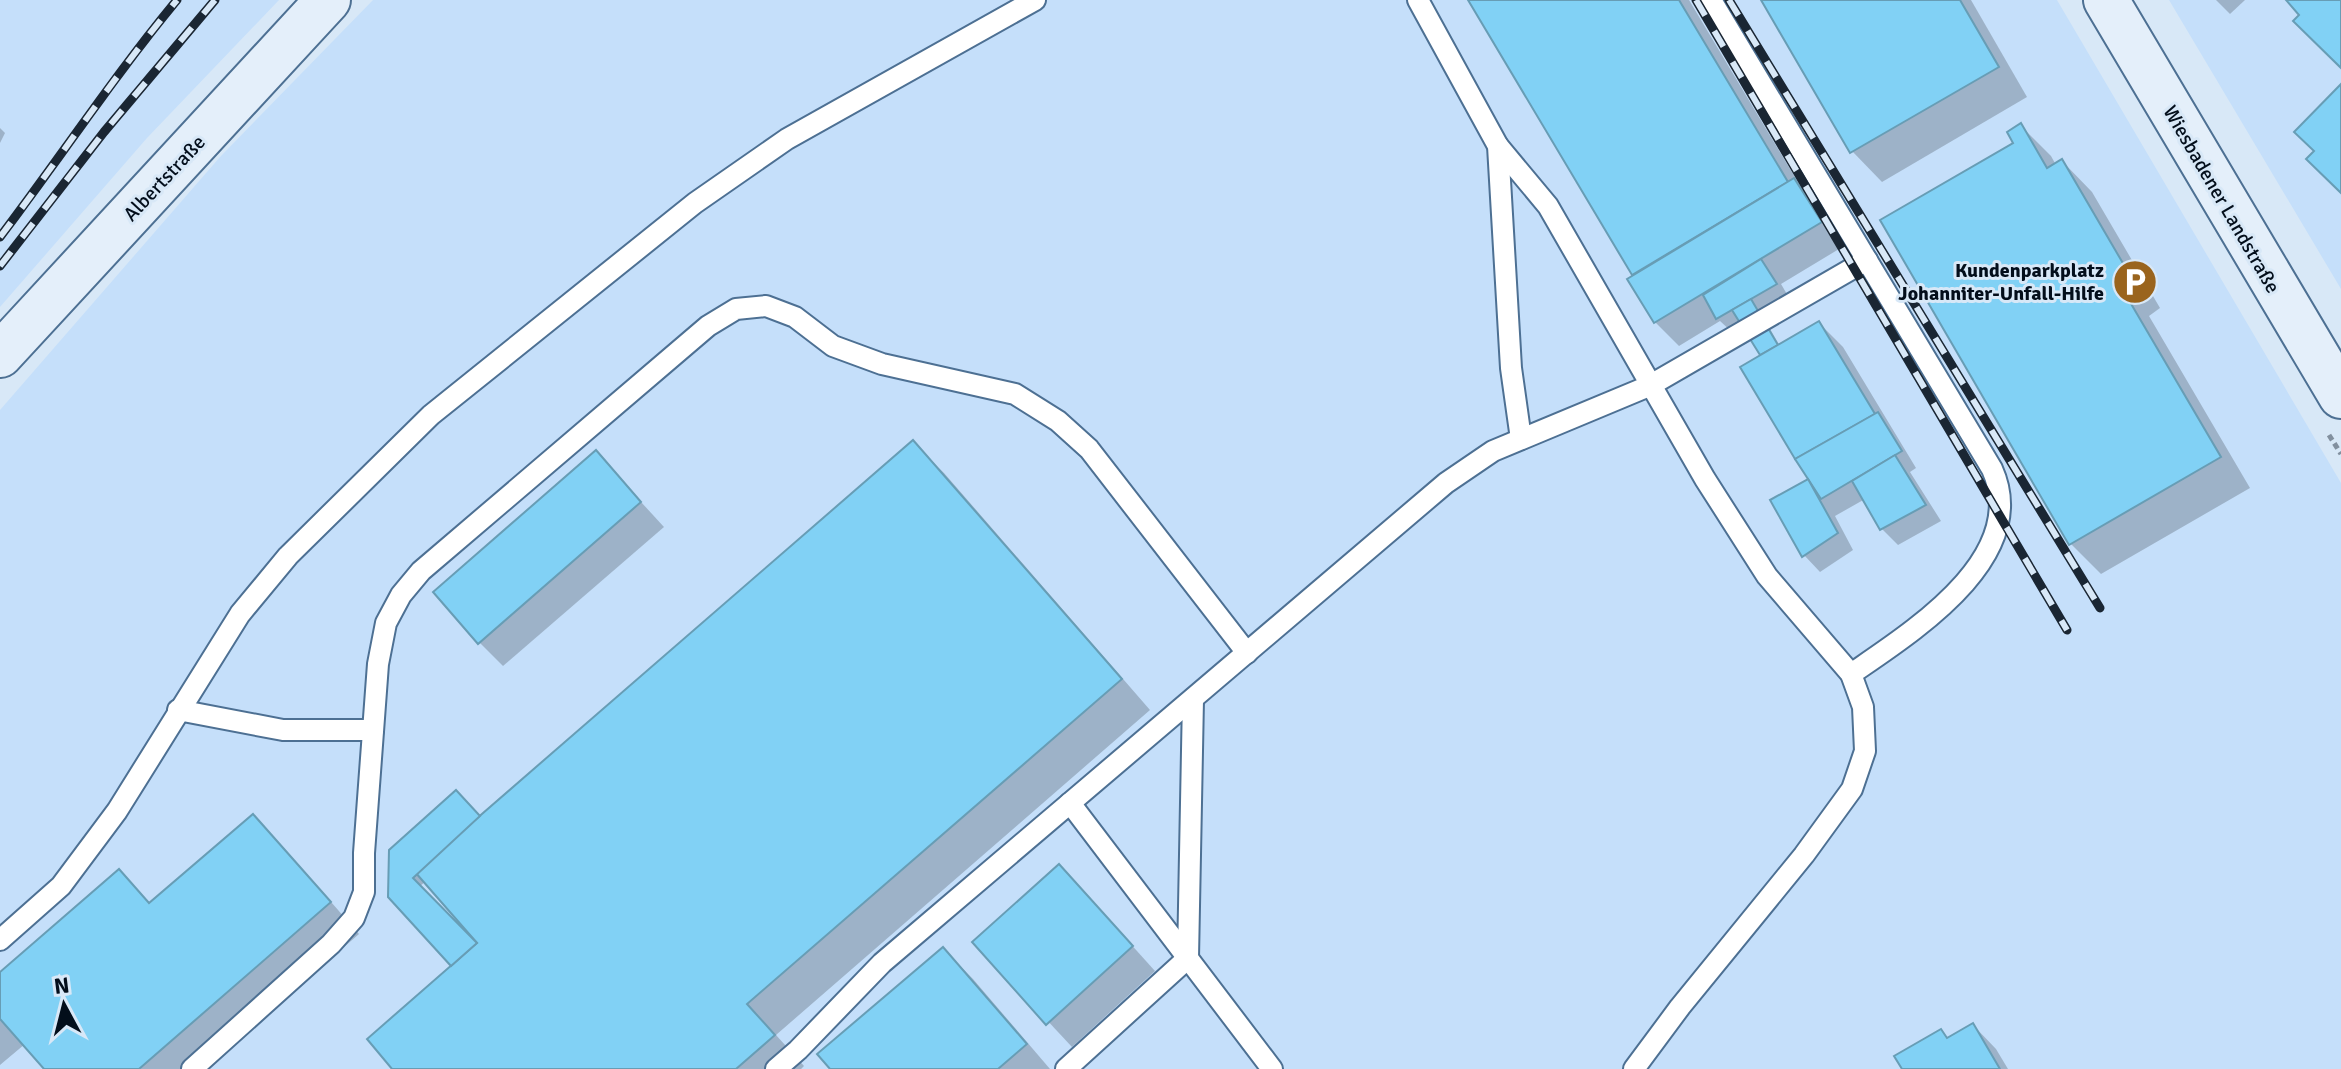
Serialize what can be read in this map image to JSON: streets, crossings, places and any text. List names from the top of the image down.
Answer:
{
  "streets": {
    "street": ["Albertstraße", "Wiesbadener Landstraße"]
  },
  "places": {
    "parking": ["Kundenparkplatz Johanniter-Unfall-Hilfe"]
  },
  "north": "top"
}
